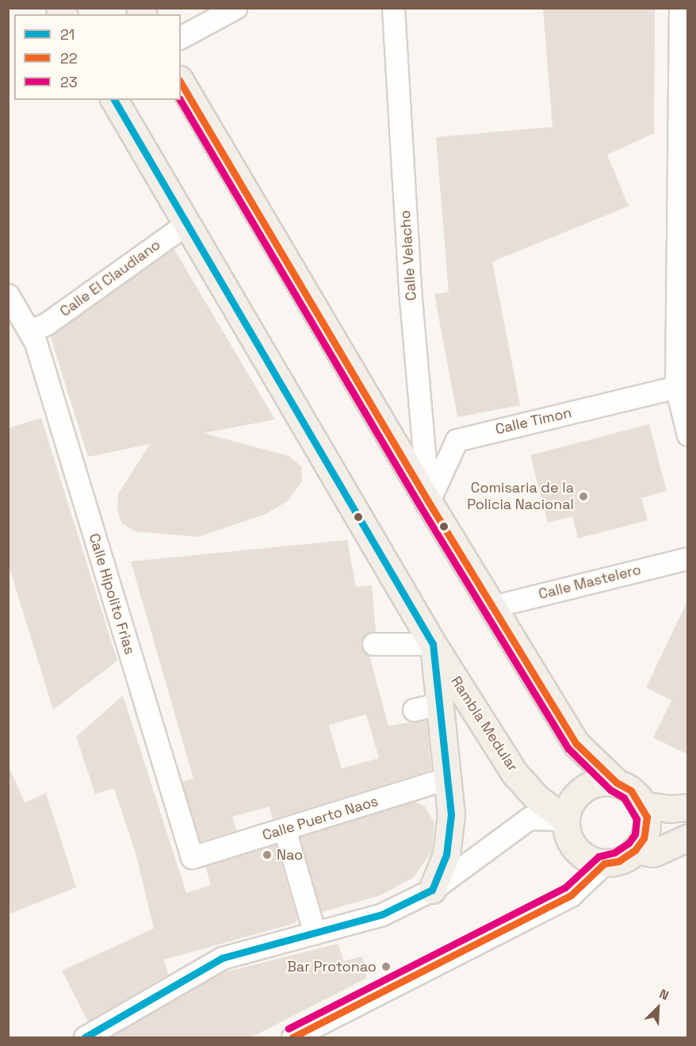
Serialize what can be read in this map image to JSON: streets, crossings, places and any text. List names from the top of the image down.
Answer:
{
  "streets": {
    "main road": ["Rambla Medular"],
    "street": [
      "Calle Velacho",
      "Calle El Claudiano",
      "Calle Timon",
      "Calle Mastelero",
      "Calle Hipolito Frias",
      "Calle Puerto Naos"
    ]
  },
  "crossings": [
    ["Calle Velacho", "Calle Timon"],
    ["Calle El Claudiano", "Calle Hipolito Frias"],
    ["Calle El Claudiano", "Rambla Medular"],
    ["Calle Hipolito Frias", "Calle Puerto Naos"]
  ],
  "places": ["Comisaria de la Policia Nacional", "Nao", "Bar Protonao"],
  "lines": ["transit line 22", "transit line 21", "transit line 23"],
  "legend": ["21", "22", "23"],
  "north": "top right"
}
